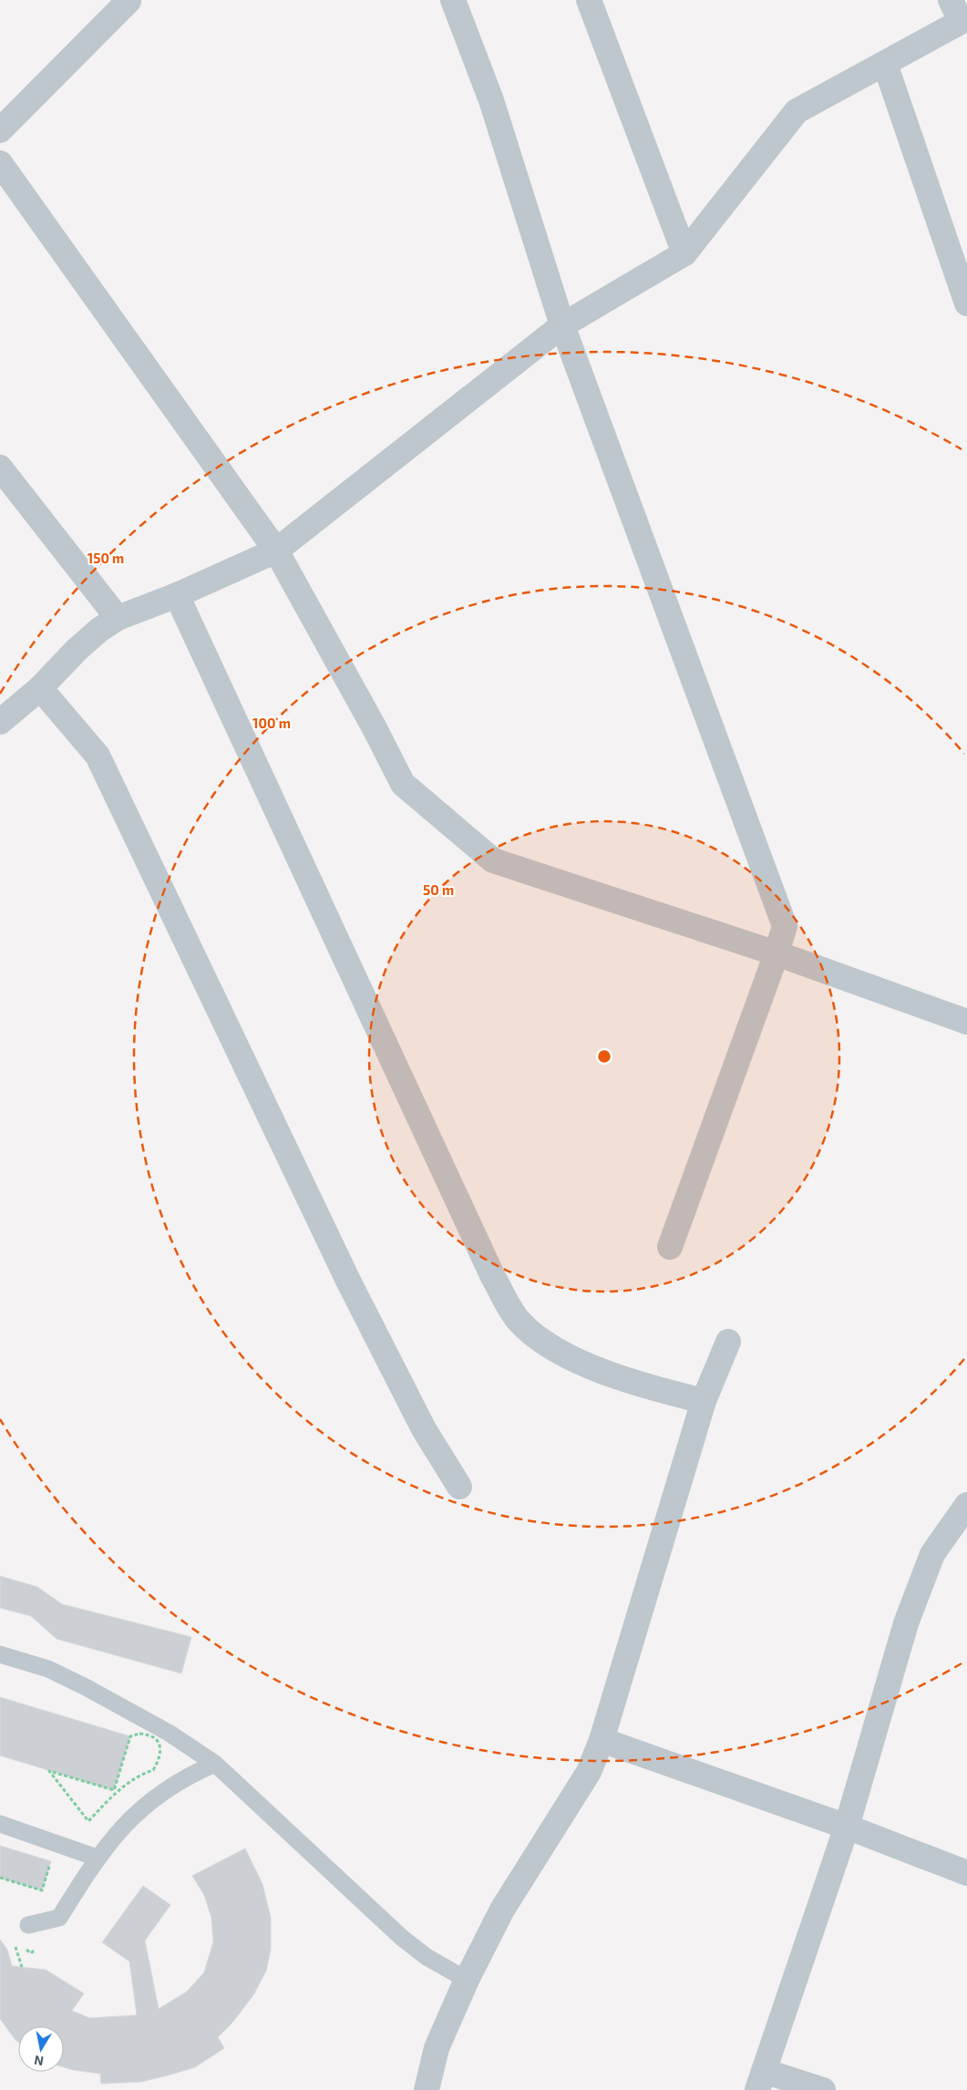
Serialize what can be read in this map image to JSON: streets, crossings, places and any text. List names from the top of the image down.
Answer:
{
  "north": "bottom",
  "rings": ["150 m", "100 m", "50 m"]
}
